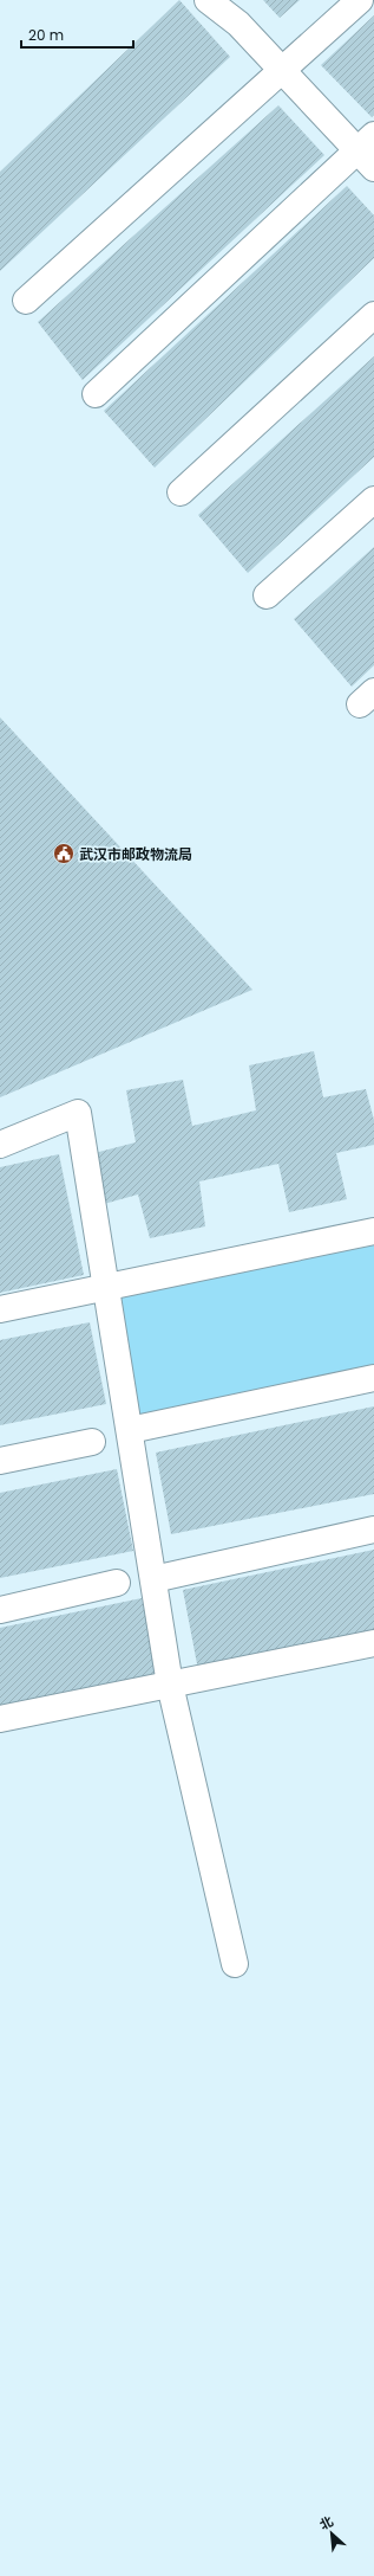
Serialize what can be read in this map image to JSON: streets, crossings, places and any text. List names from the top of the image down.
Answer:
{
  "places": {
    "public building": ["武汉市邮政物流局"]
  },
  "scale_bar": "20 m",
  "north": "top left"
}
